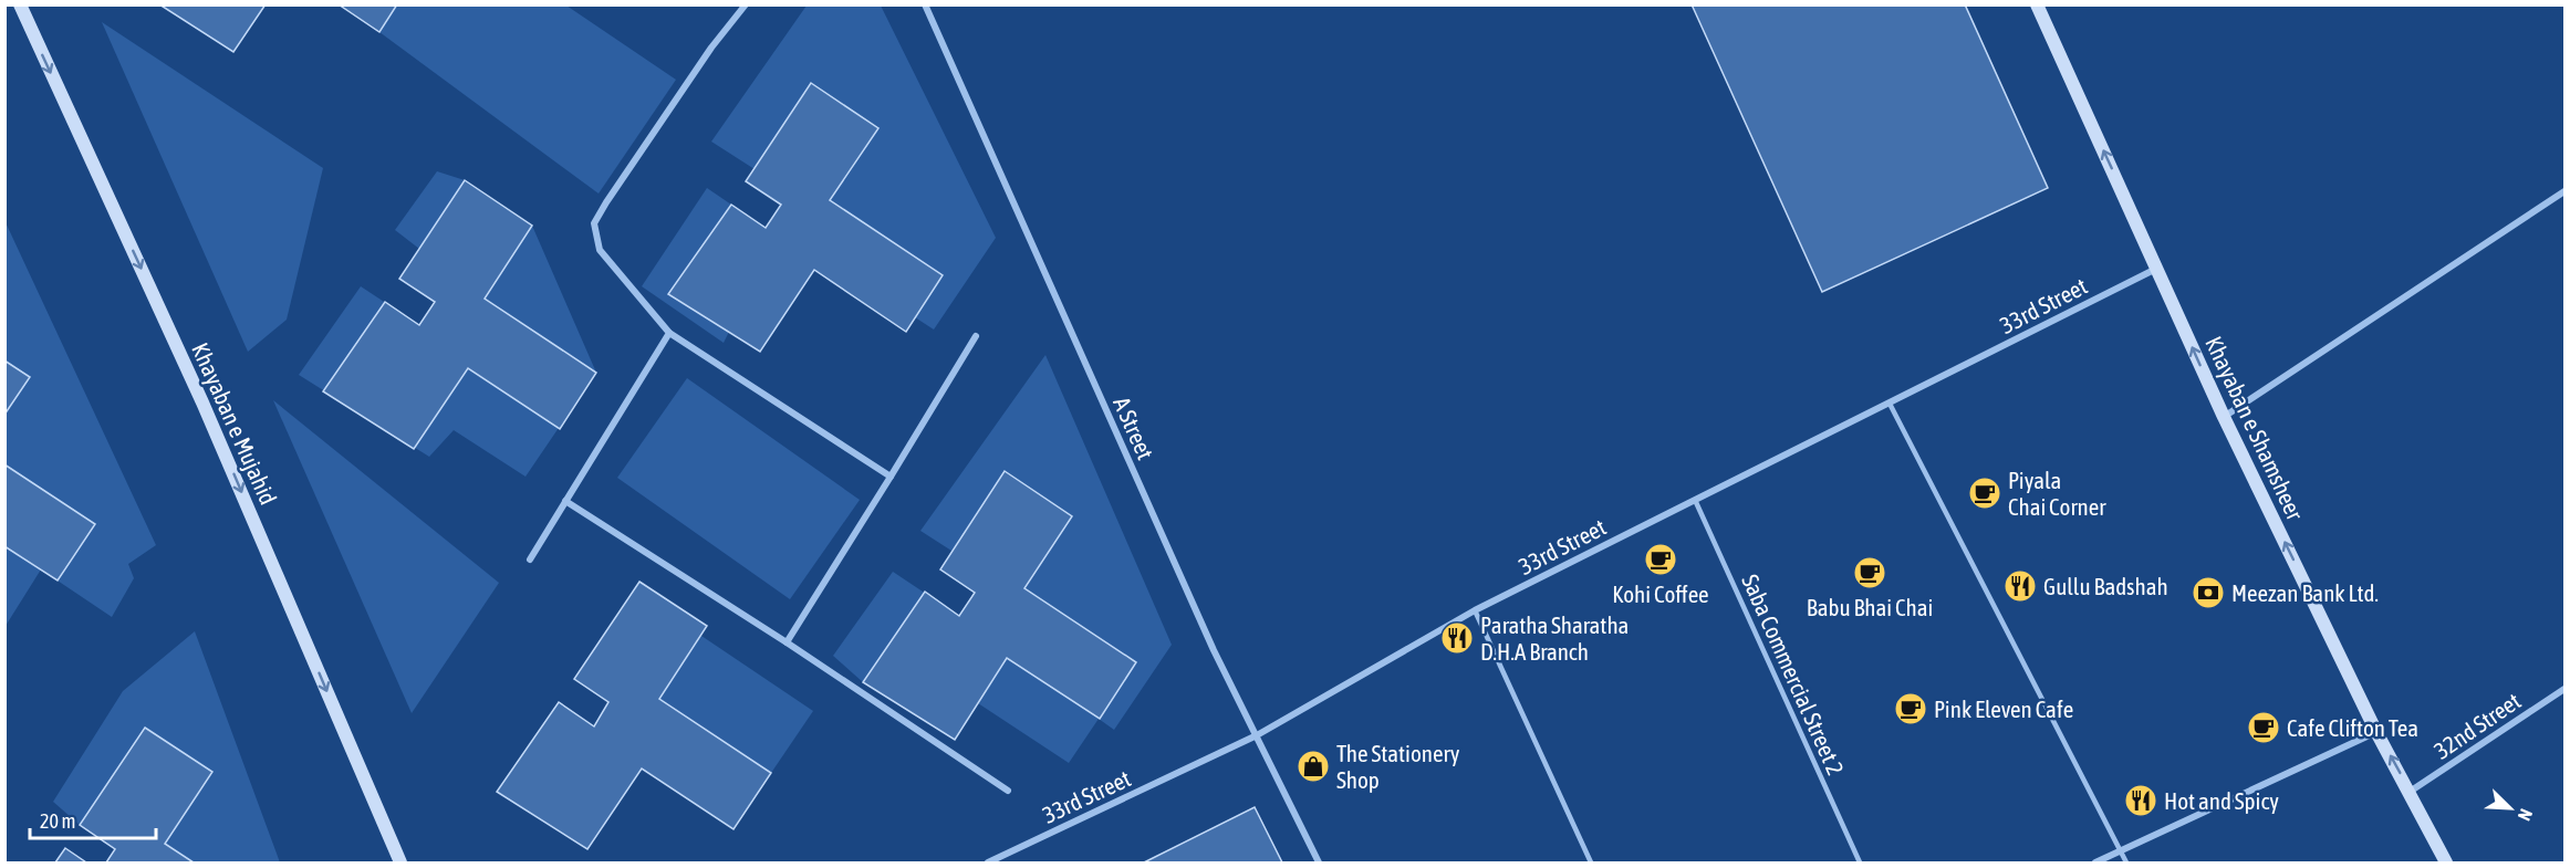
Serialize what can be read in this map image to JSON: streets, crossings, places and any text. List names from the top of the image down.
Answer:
{
  "streets": {
    "main road": ["Khayaban e Mujahid", "Khayaban e Shamsheer"],
    "street": ["33rd Street", "A Street", "32nd Street"],
    "lane": ["Saba Commercial Street 2"]
  },
  "crossings": [
    ["33rd Street", "A Street"],
    ["33rd Street", "Khayaban e Shamsheer"],
    ["33rd Street", "Saba Commercial Street 2"],
    ["Khayaban e Shamsheer", "32nd Street"]
  ],
  "one_way": ["Khayaban e Mujahid", "Khayaban e Shamsheer"],
  "places": {
    "cafe": [
      "Piyala Chai Corner",
      "Kohi Coffee",
      "Babu Bhai Chai",
      "Pink Eleven Cafe",
      "Cafe Clifton Tea"
    ],
    "restaurant": ["Gullu Badshah", "Paratha Sharatha D.H.A Branch", "Hot and Spicy"],
    "bank": ["Meezan Bank Ltd."],
    "shop": ["The Stationery Shop"]
  },
  "scale_bar": "20 m",
  "north": "bottom right"
}
